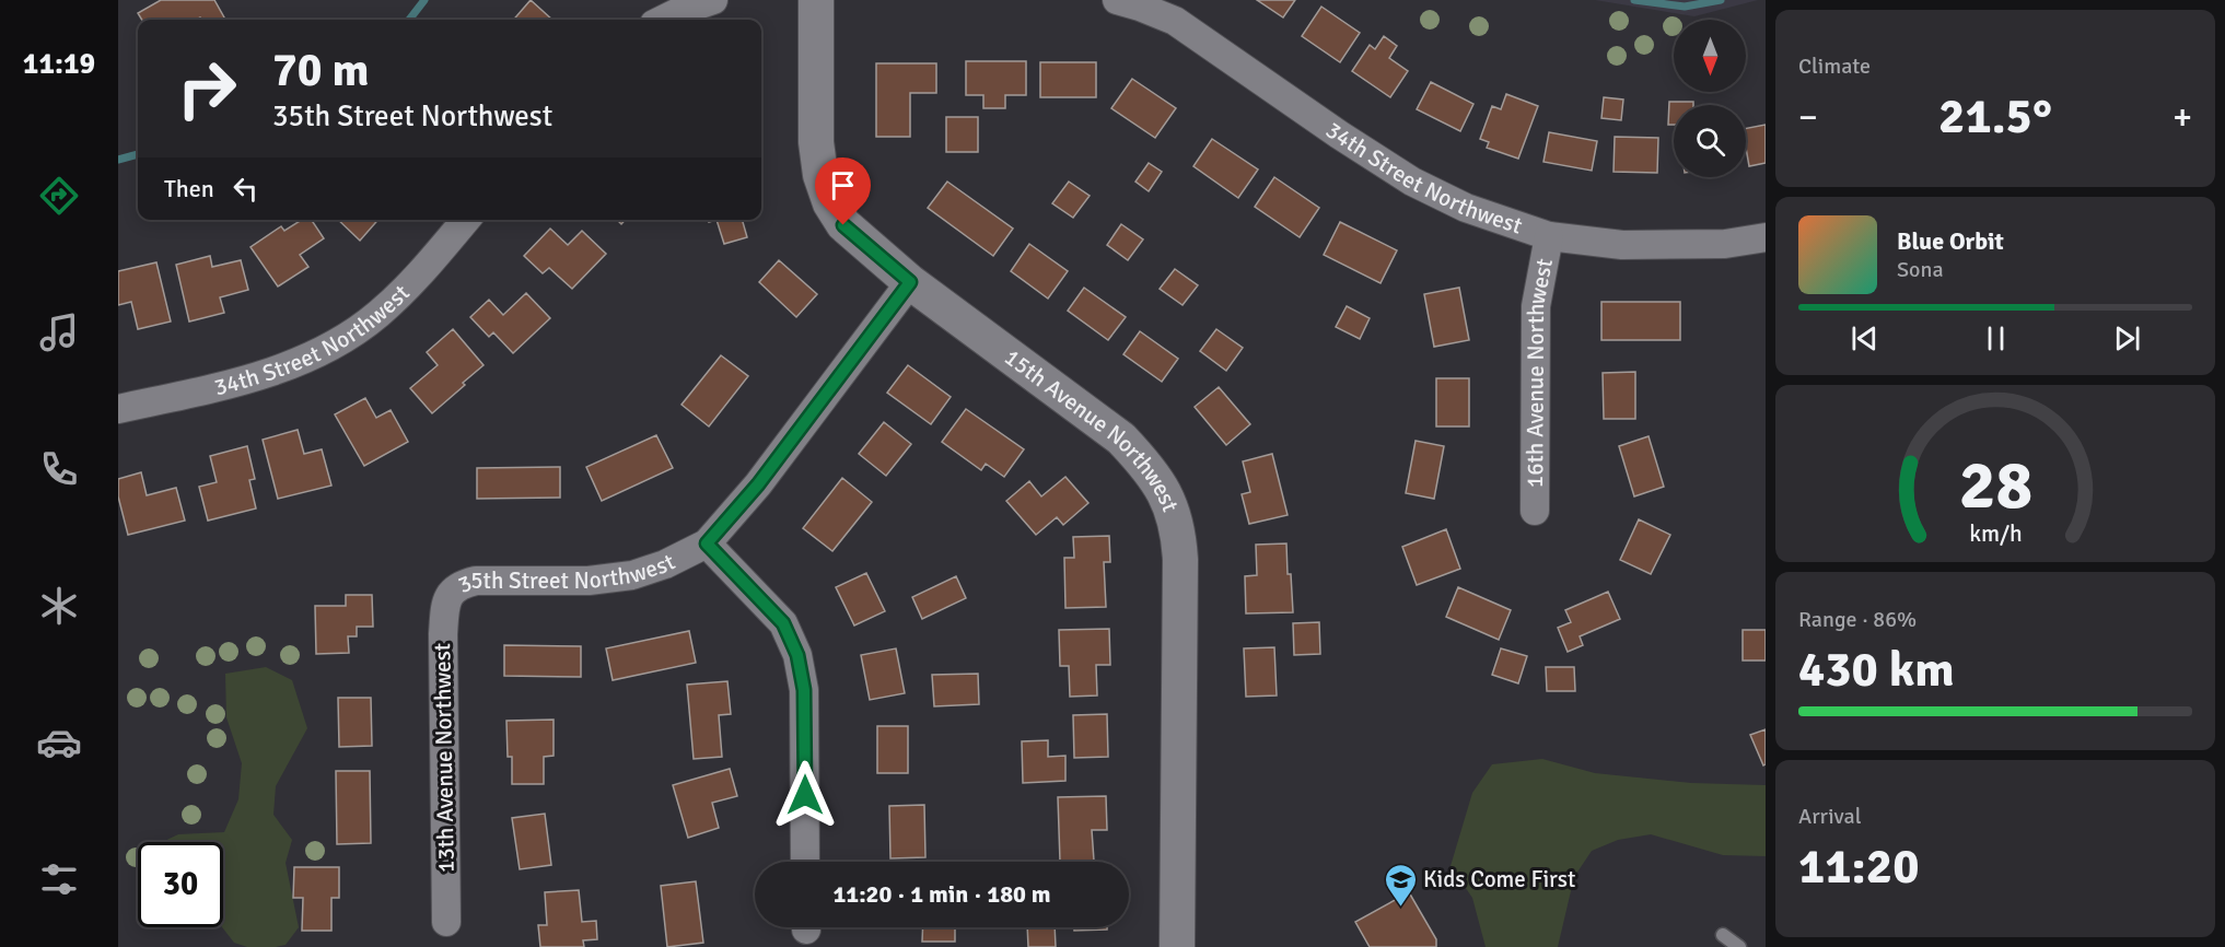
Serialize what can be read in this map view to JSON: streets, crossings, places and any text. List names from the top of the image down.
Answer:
{
  "streets": {
    "street": [
      "34th Street Northwest",
      "16th Avenue Northwest",
      "15th Avenue Northwest",
      "35th Street Northwest",
      "13th Avenue Northwest"
    ]
  },
  "crossings": [
    ["34th Street Northwest", "16th Avenue Northwest"],
    ["15th Avenue Northwest", "35th Street Northwest"],
    ["35th Street Northwest", "13th Avenue Northwest"]
  ],
  "places": {
    "school or university": ["Kids Come First"]
  },
  "north": "bottom",
  "page": {
    "tabs": "11:19",
    "tile": [
      "Climate",
      ["Range · 86%", "430 km"],
      ["Arrival", "11:20"]
    ],
    "turn": ["70 m", "35th Street Northwest"],
    "heat": ["−", "21.5°", "+"],
    "then": "Then",
    "song": ["Blue Orbit", "Sona"],
    "limit": "30",
    "trip": "11:20 · 1 min · 180 m",
    "gauge": ["28", "km/h"]
  }
}
